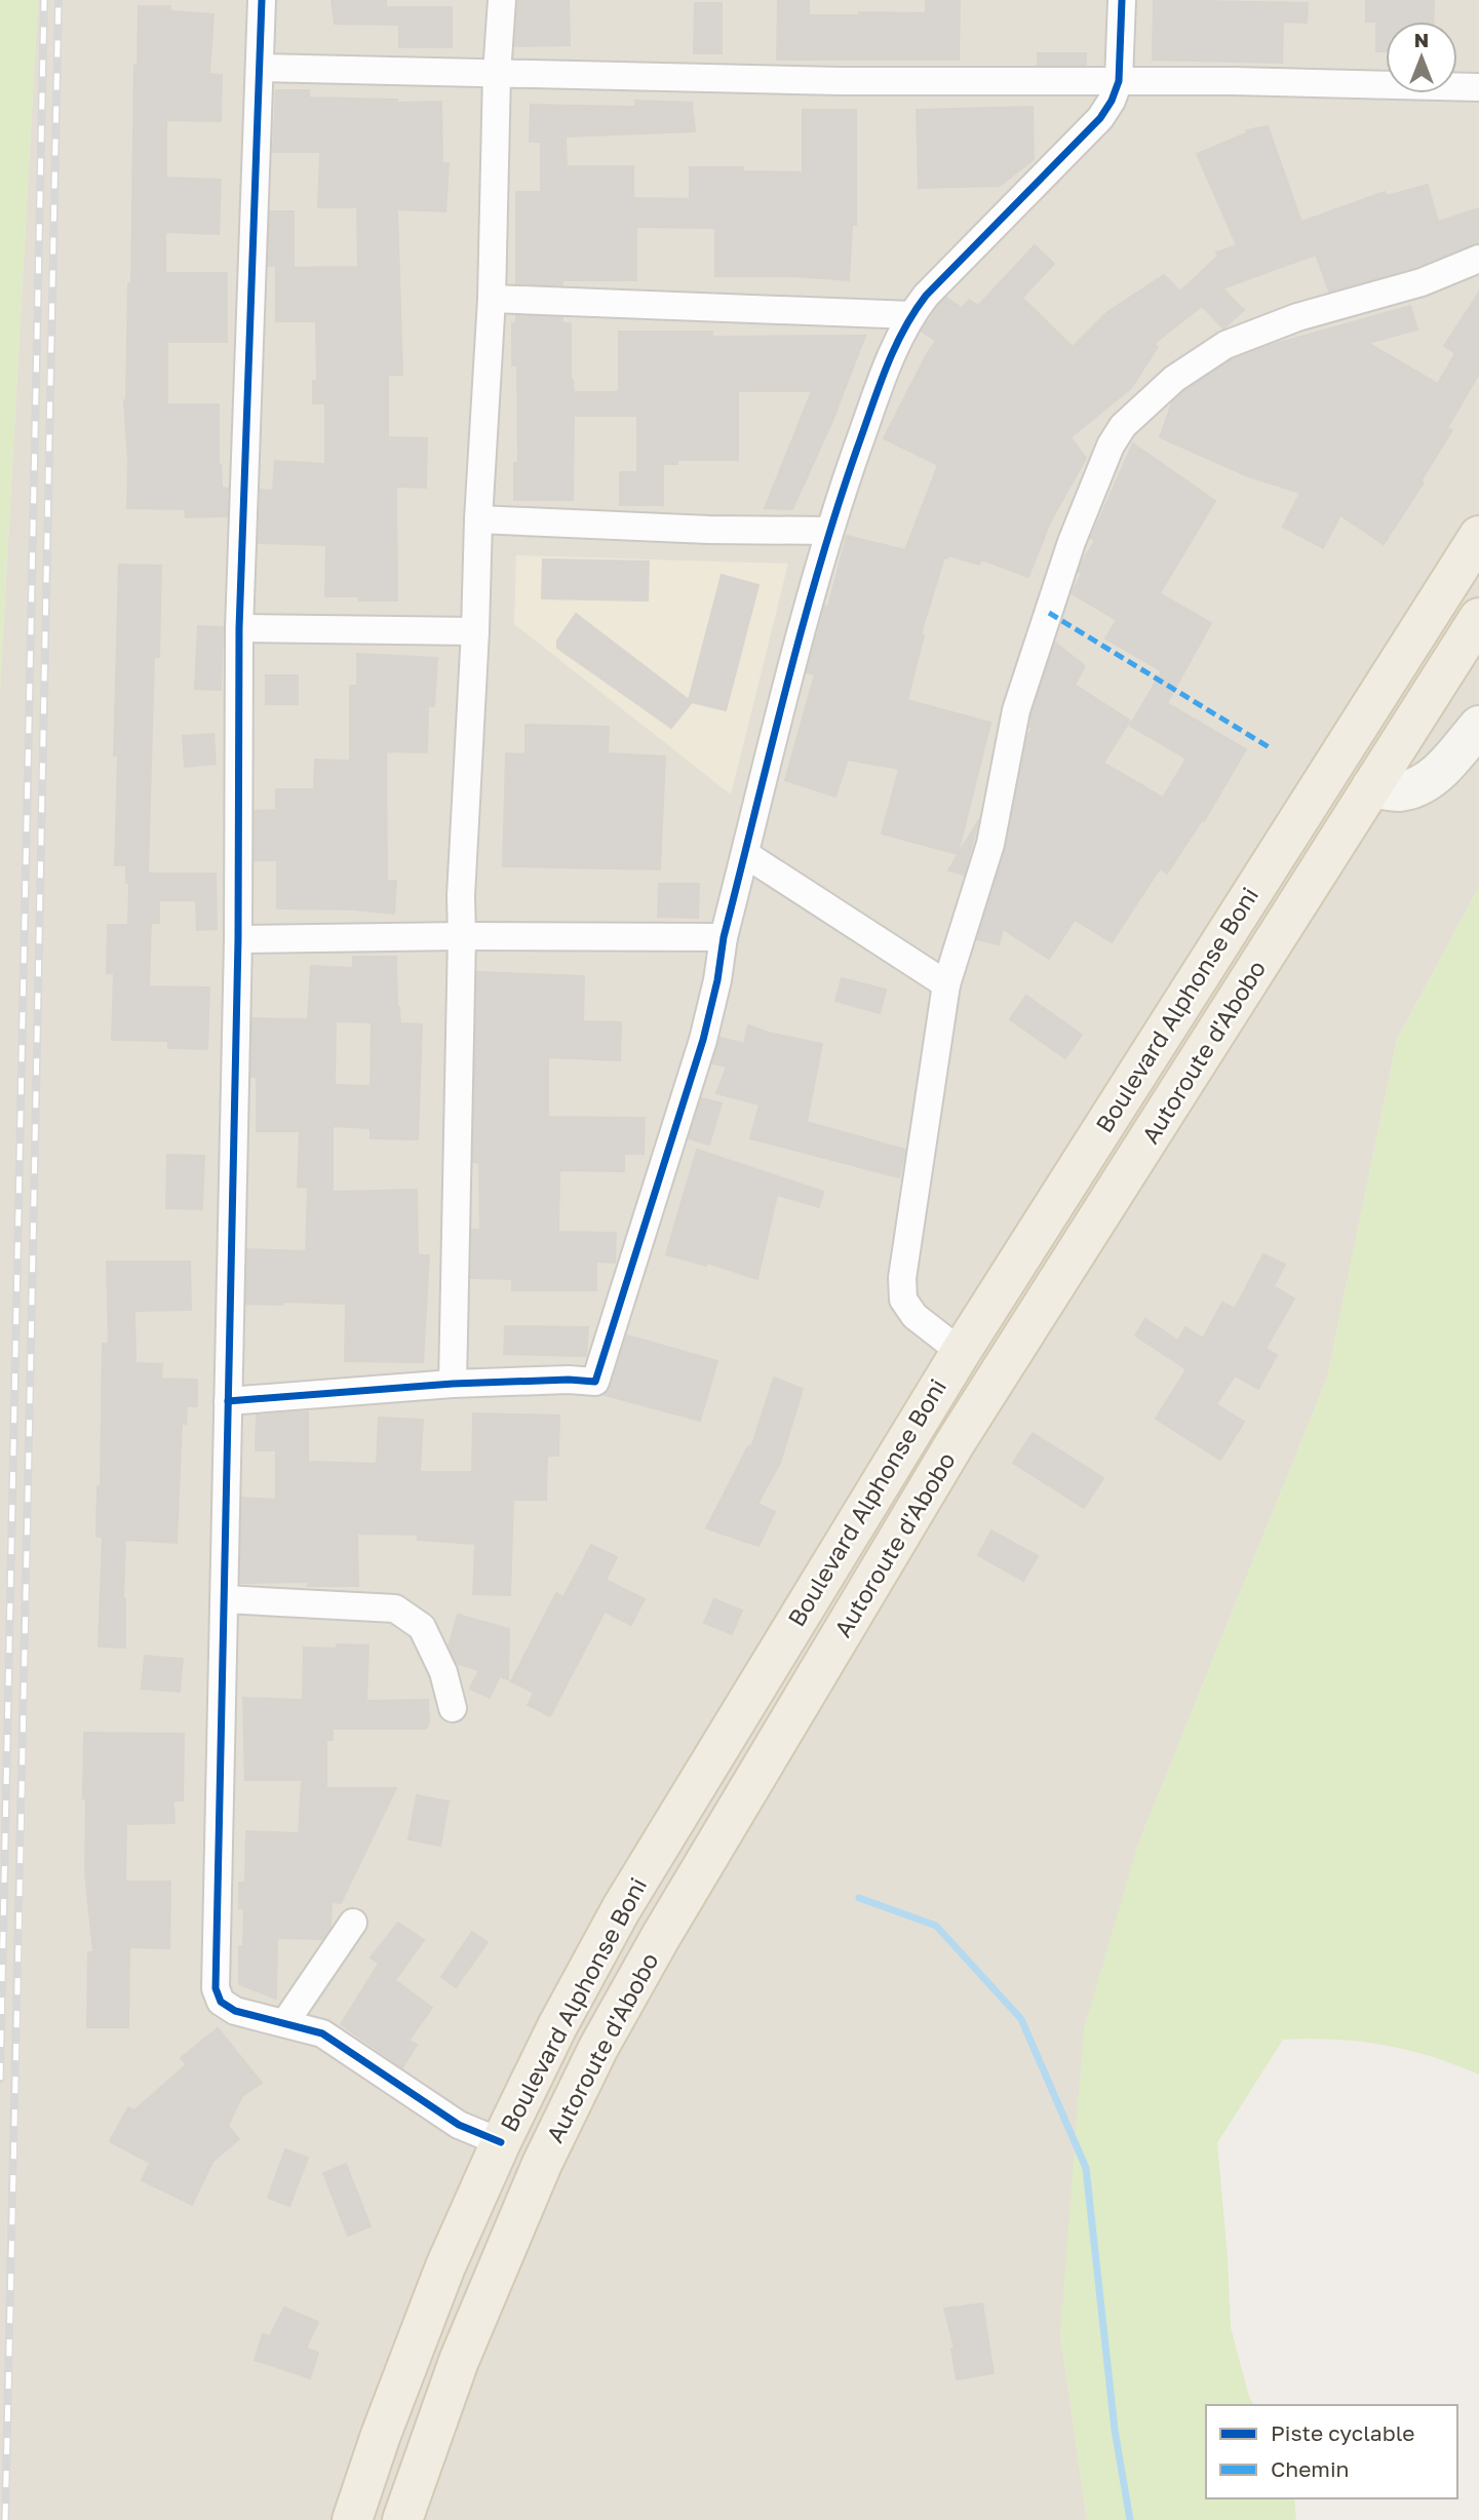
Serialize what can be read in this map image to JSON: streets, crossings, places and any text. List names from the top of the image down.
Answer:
{
  "streets": {
    "main road": ["Boulevard Alphonse Boni", "Autoroute d'Abobo"]
  },
  "legend": ["Piste cyclable", "Chemin"],
  "north": "top"
}
